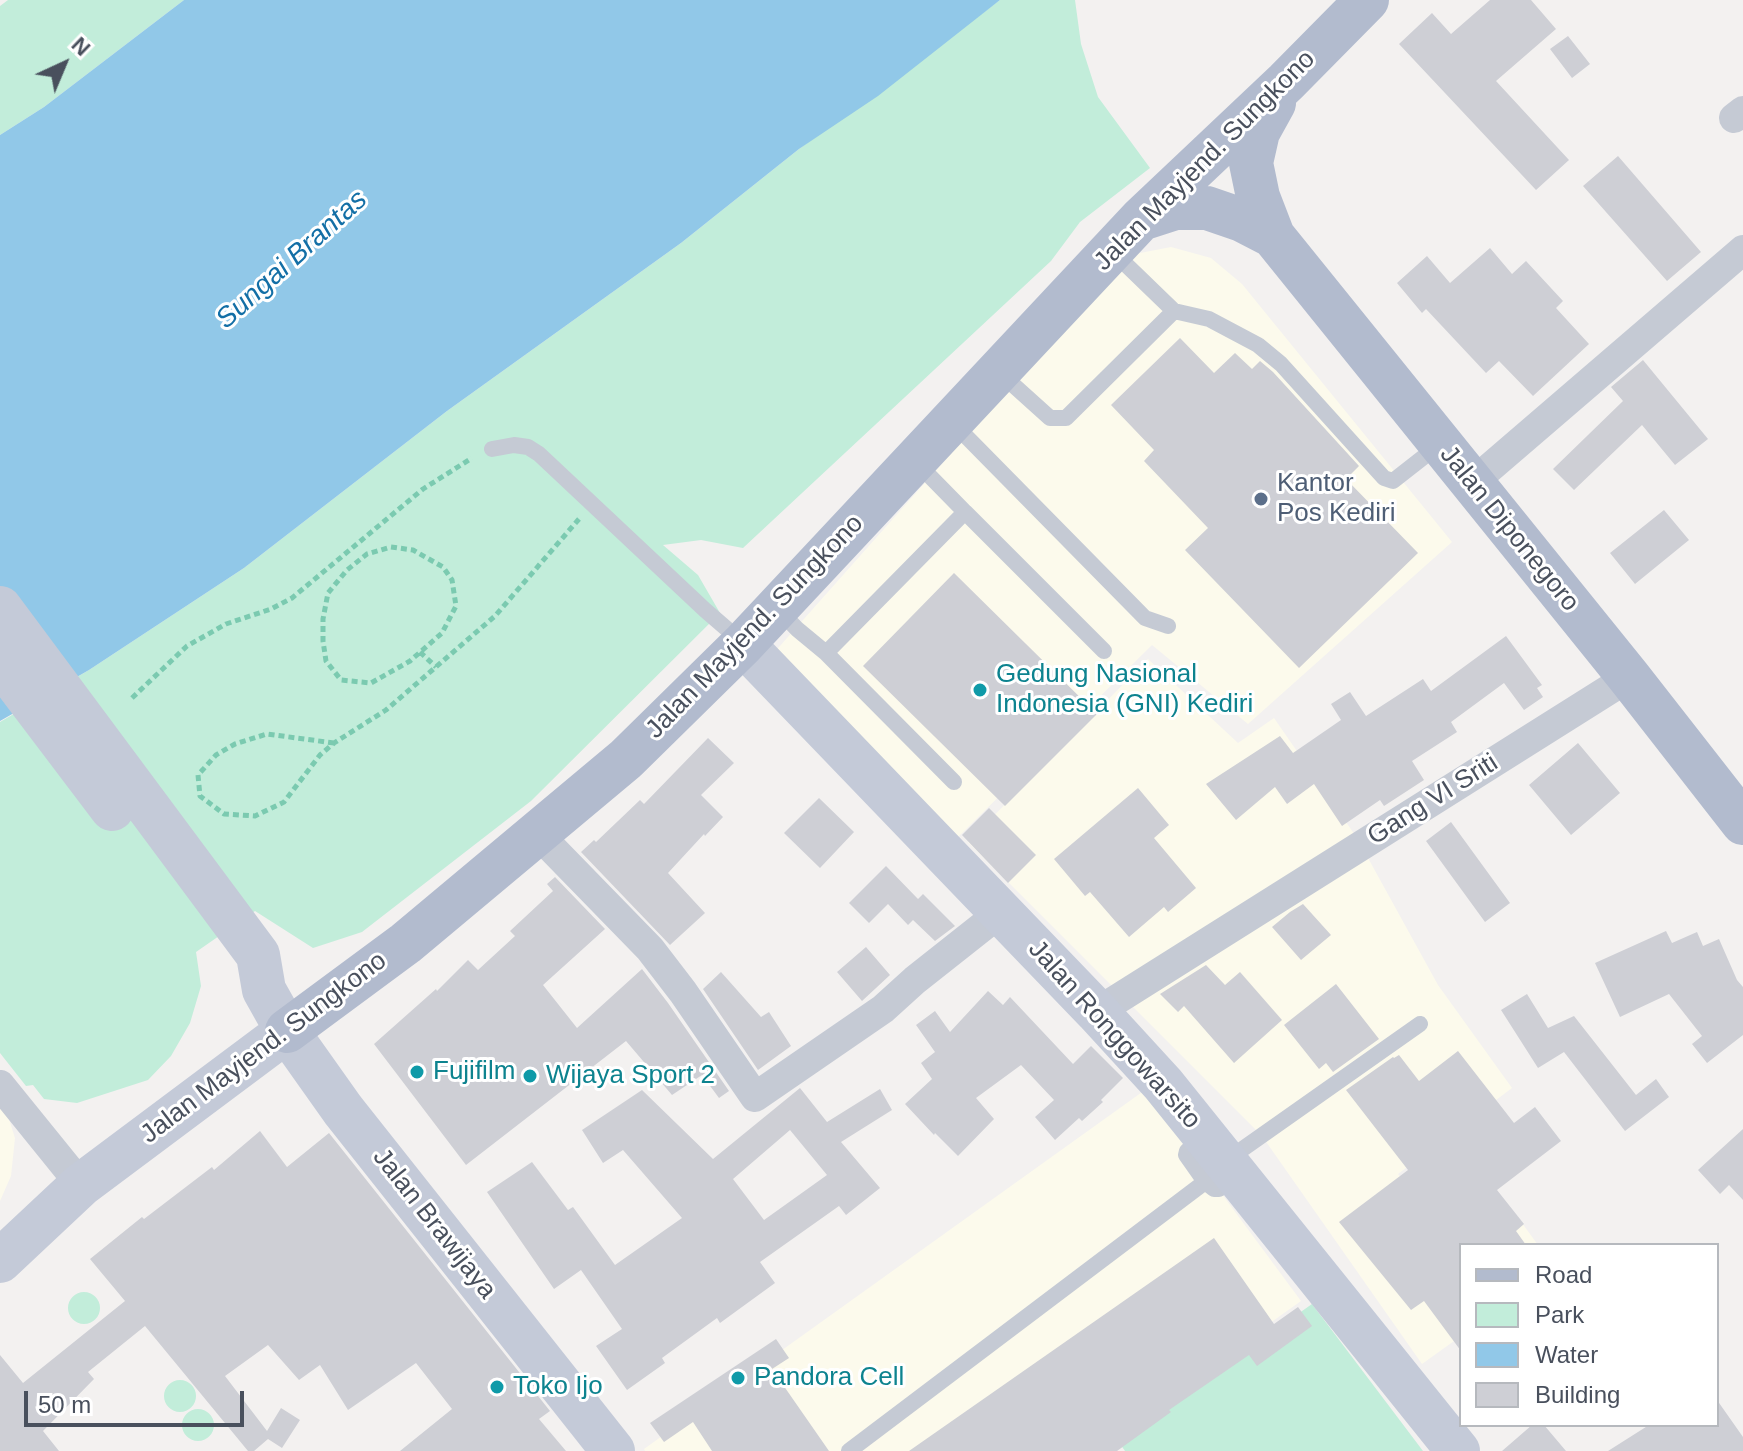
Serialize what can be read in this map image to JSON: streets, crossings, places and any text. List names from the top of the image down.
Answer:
{
  "streets": {
    "main road": [
      "Jalan Mayjend. Sungkono",
      "Jalan Diponegoro",
      "Jalan Ronggowarsito",
      "Jalan Brawijaya"
    ],
    "street": ["Gang VI Sriti"]
  },
  "crossings": [
    ["Jalan Mayjend. Sungkono", "Jalan Diponegoro"],
    ["Jalan Mayjend. Sungkono", "Jalan Ronggowarsito"],
    ["Jalan Mayjend. Sungkono", "Jalan Brawijaya"],
    ["Jalan Diponegoro", "Gang VI Sriti"],
    ["Gang VI Sriti", "Jalan Ronggowarsito"]
  ],
  "water": ["Sungai Brantas"],
  "places": [
    "Kantor Pos Kediri",
    "Gedung Nasional Indonesia (GNI) Kediri",
    "Fujifilm",
    "Wijaya Sport 2",
    "Pandora Cell",
    "Toko Ijo"
  ],
  "legend": [
    "Road",
    "Park",
    "Water",
    "Building"
  ],
  "scale_bar": "50 m",
  "north": "top right"
}
